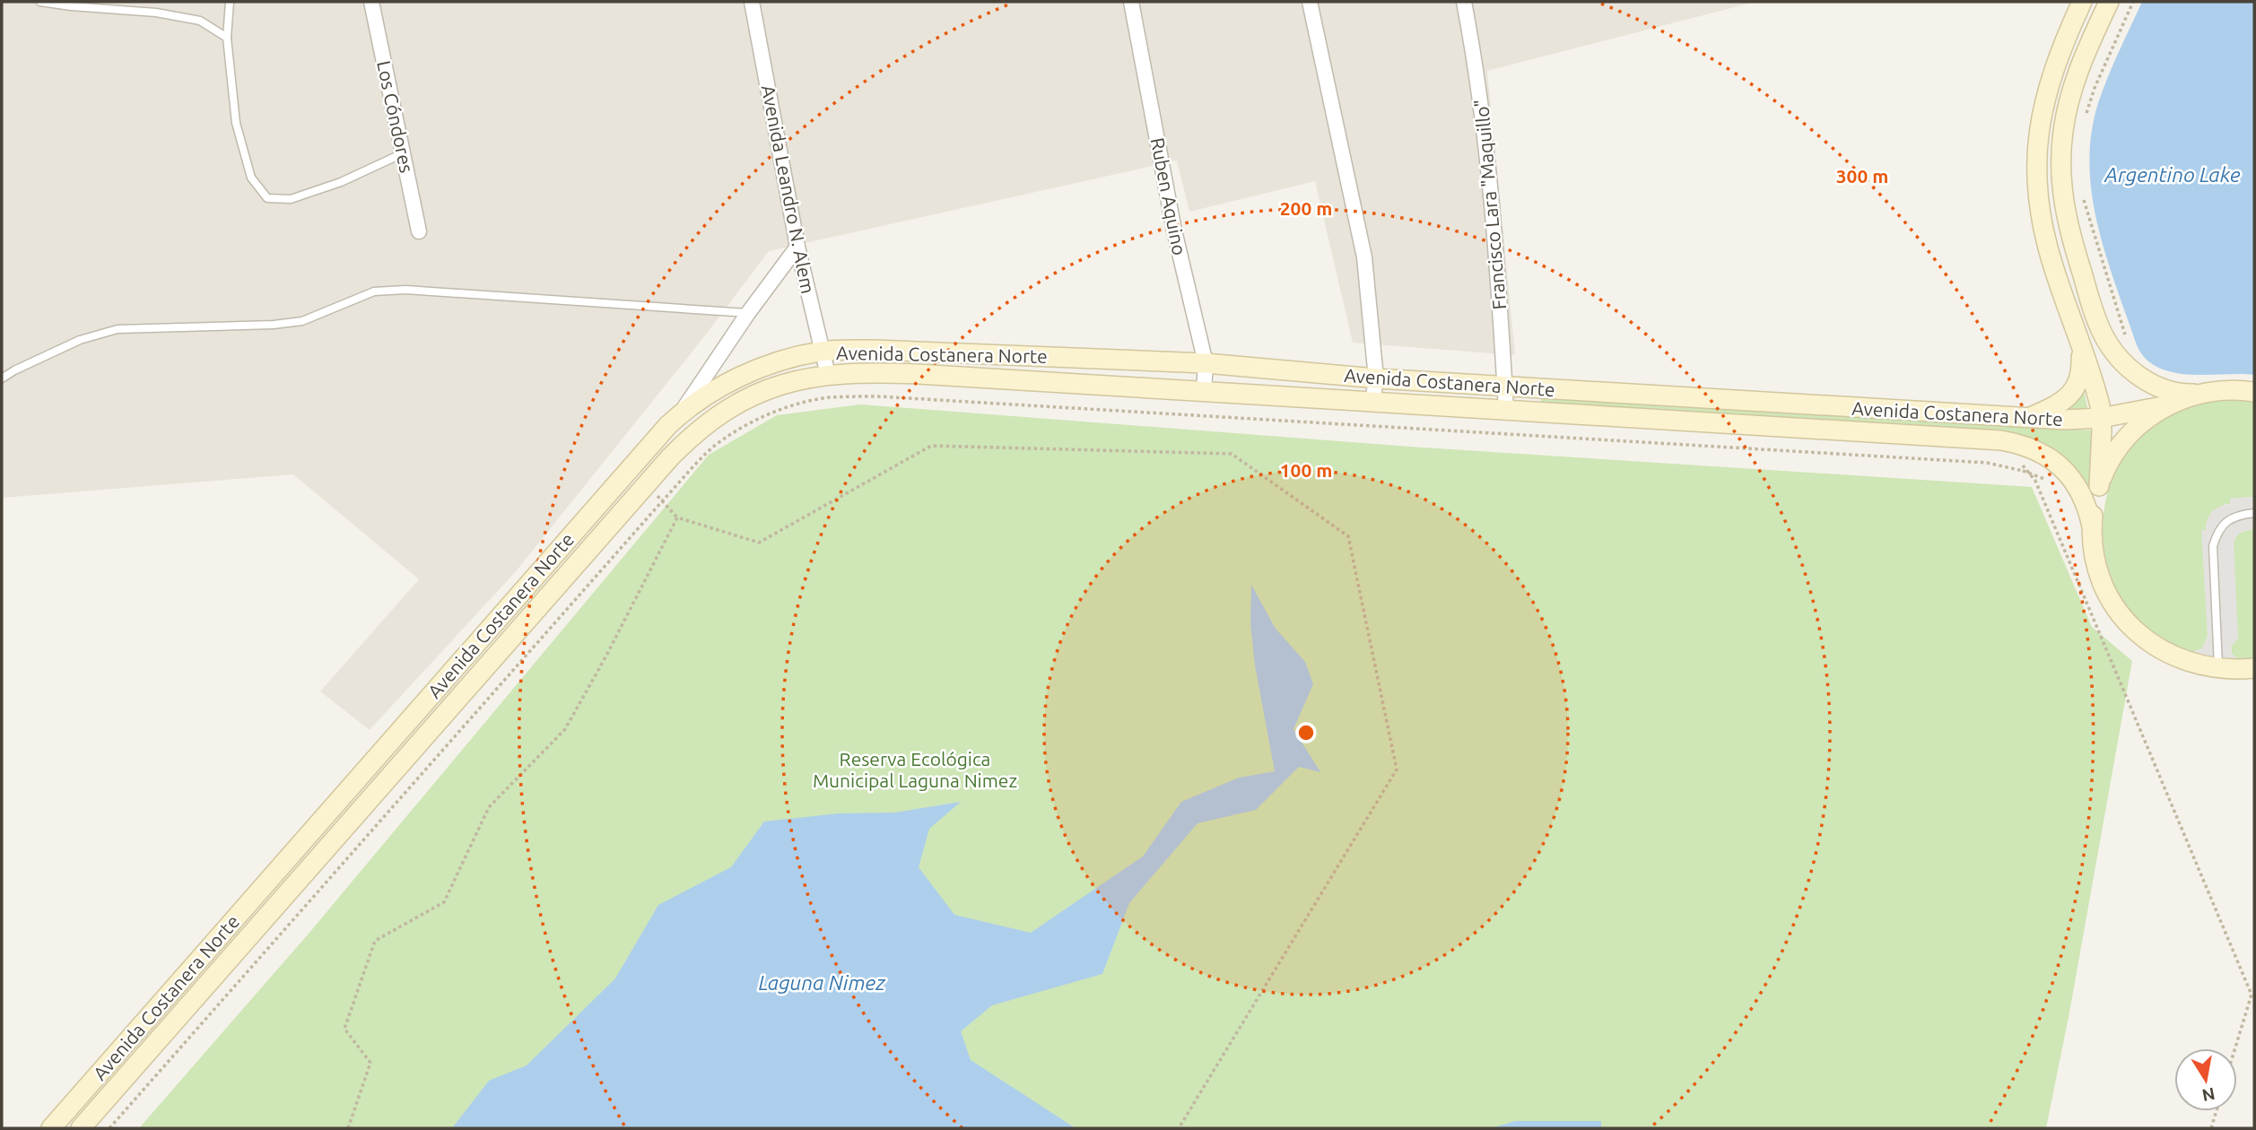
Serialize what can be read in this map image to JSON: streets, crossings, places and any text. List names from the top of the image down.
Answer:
{
  "streets": {
    "street": [
      "Los Cóndores",
      "Avenida Leandro N. Alem",
      "Ruben Aquino",
      "Francisco Lara \"Maquillo\"",
      "Avenida Costanera Norte"
    ]
  },
  "crossings": [
    ["Avenida Leandro N. Alem", "Avenida Costanera Norte"],
    ["Ruben Aquino", "Avenida Costanera Norte"],
    ["Francisco Lara \"Maquillo\"", "Avenida Costanera Norte"]
  ],
  "water": ["Argentino Lake", "Laguna Nimez"],
  "parks": ["Reserva Ecológica Municipal Laguna Nimez"],
  "north": "bottom",
  "rings": ["300 m", "200 m", "100 m"]
}
